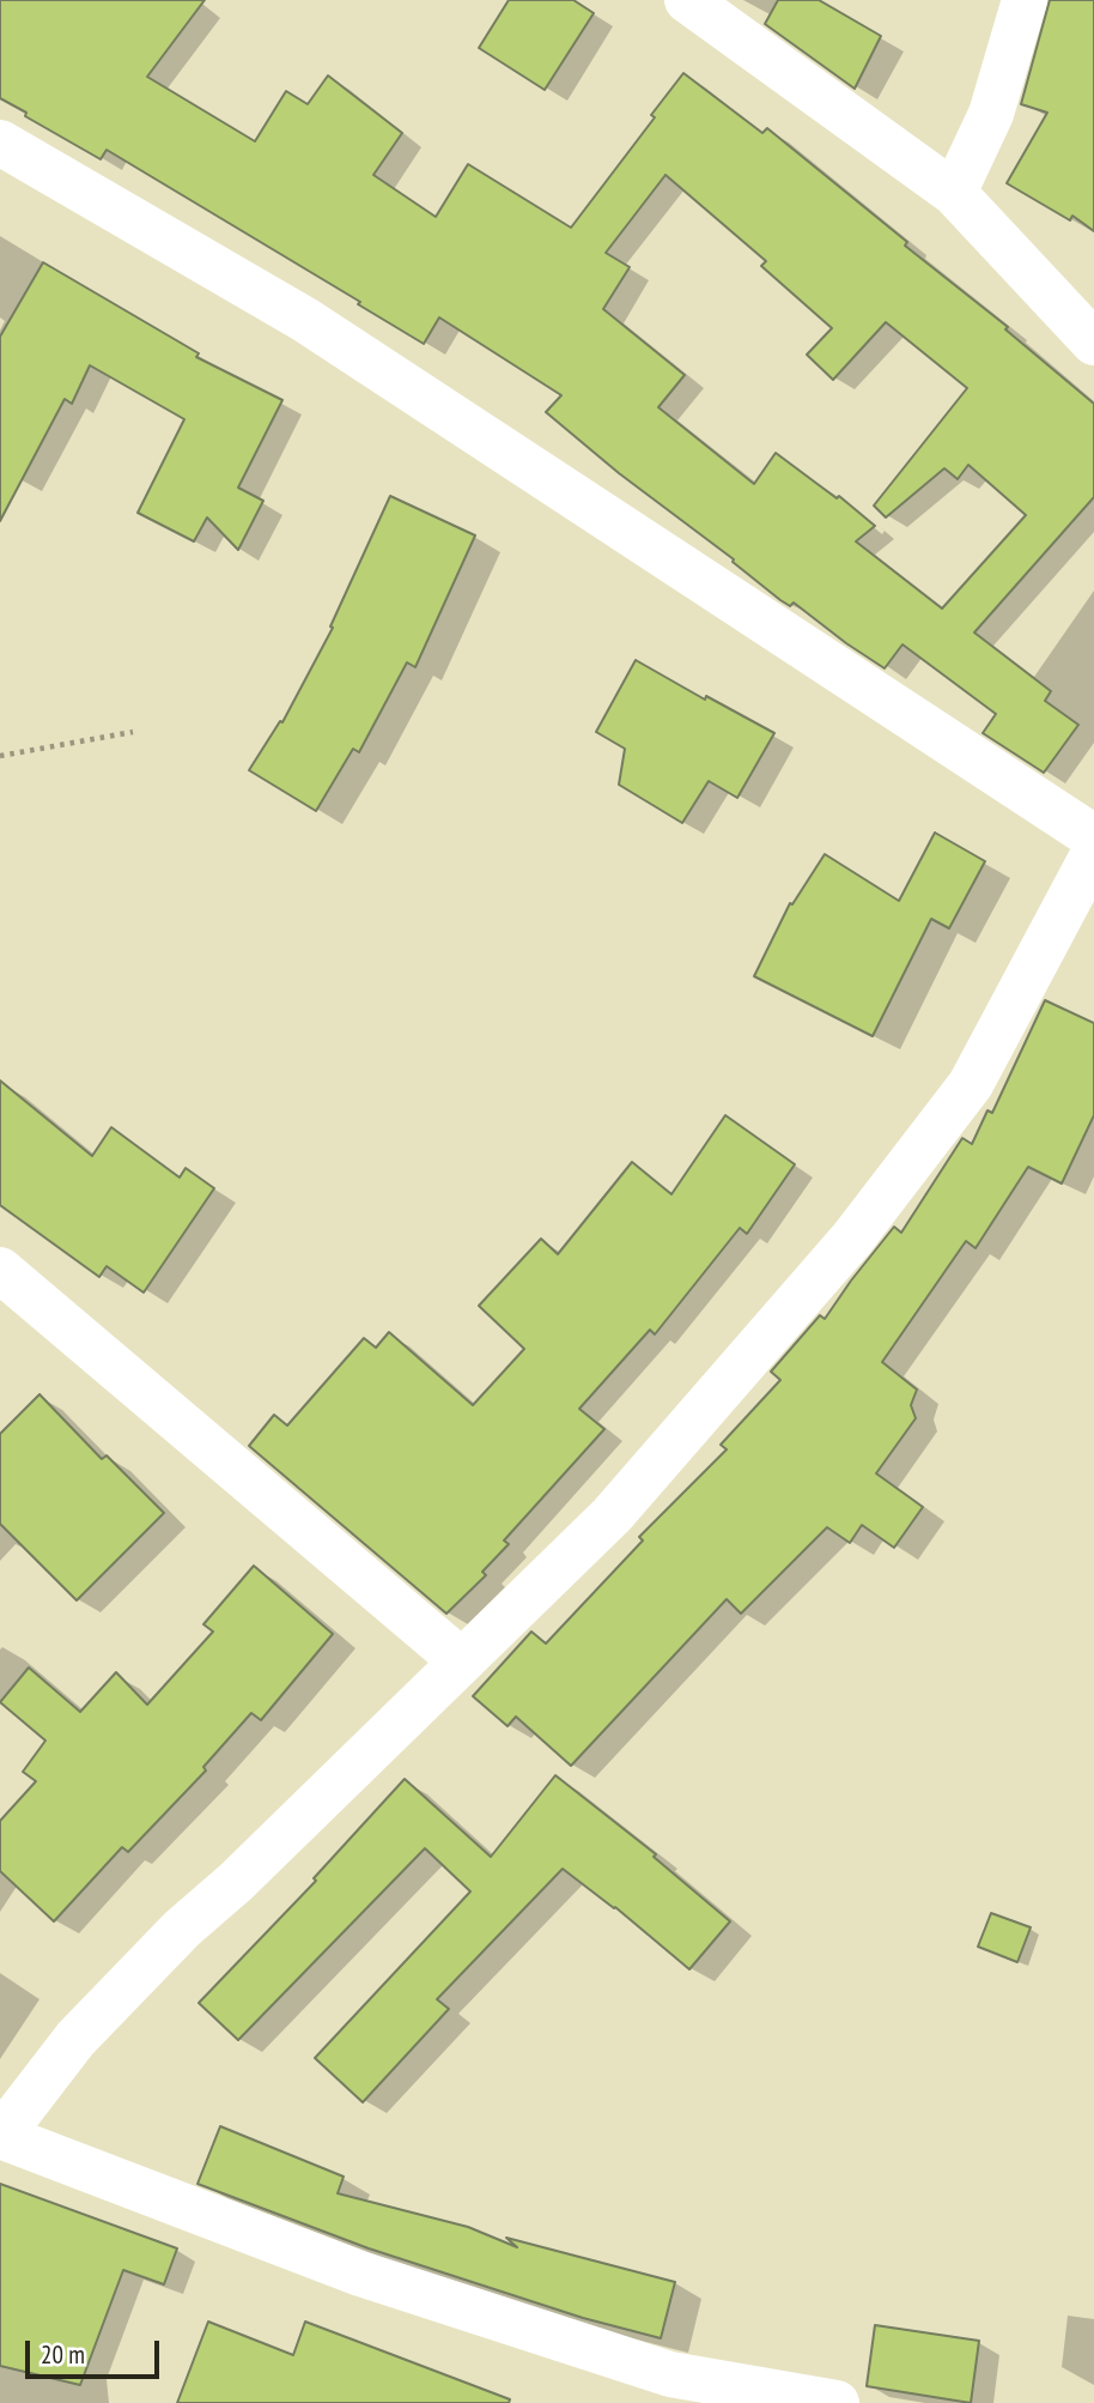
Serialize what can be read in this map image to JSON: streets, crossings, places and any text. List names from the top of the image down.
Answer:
{
  "scale_bar": "20 m"
}
